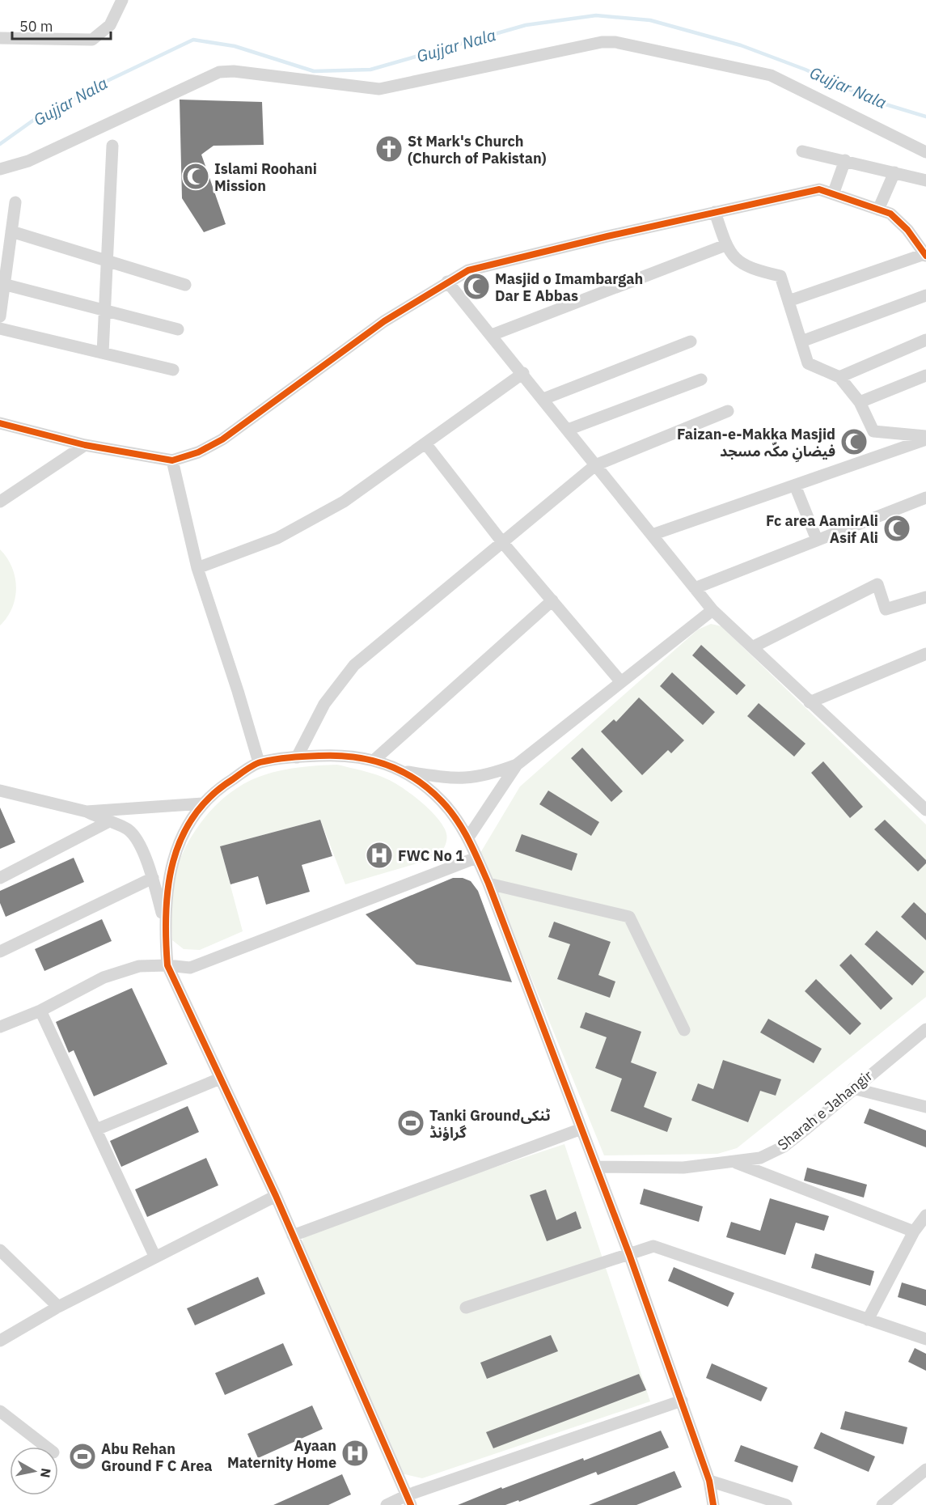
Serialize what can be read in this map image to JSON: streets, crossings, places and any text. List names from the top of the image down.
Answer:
{
  "streets": {
    "street": ["Sharah e Jahangir"]
  },
  "water": ["Gujjar Nala"],
  "places": {
    "church": ["St Mark's Church (Church of Pakistan)"],
    "mosque": [
      "Islami Roohani Mission",
      "Masjid o Imambargah Dar E Abbas",
      "Faizan-e-Makka Masjid فیضانِ مکّہ مسجد",
      "Fc area AamirAli Asif Ali"
    ],
    "hospital": ["FWC No 1", "Ayaan Maternity Home"],
    "sports": ["Tanki Groundٹنکی گراؤنڈ", "Abu Rehan Ground F C Area"]
  },
  "scale_bar": "50 m",
  "north": "right"
}
